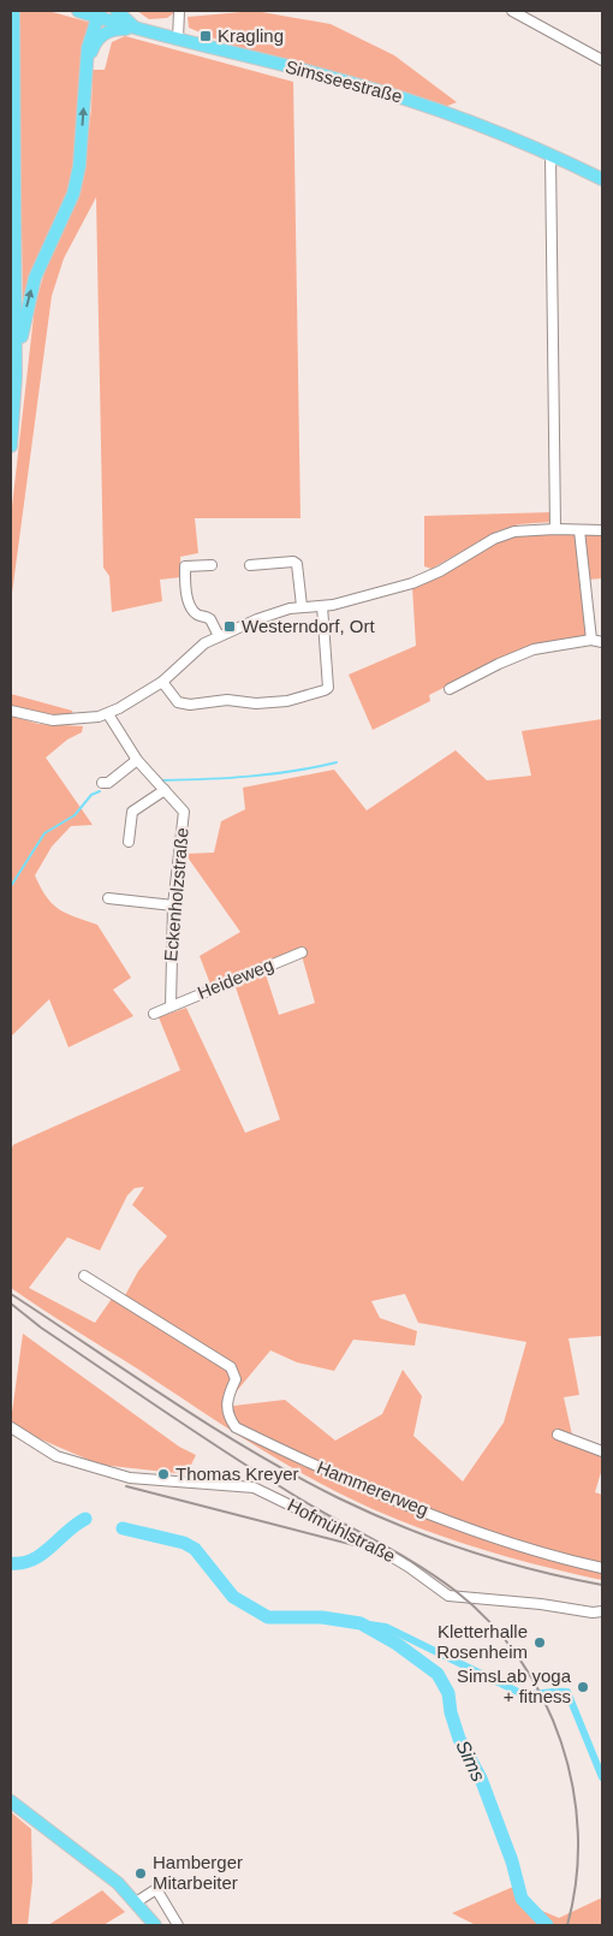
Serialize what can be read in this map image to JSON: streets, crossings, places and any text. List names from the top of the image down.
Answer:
{
  "streets": {
    "main road": ["Simsseestraße"],
    "street": [
      "Eckenholzstraße",
      "Heideweg",
      "Hammererweg",
      "Hofmühlstraße"
    ]
  },
  "crossings": [
    ["Eckenholzstraße", "Heideweg"]
  ],
  "water": ["Sims"],
  "places": {
    "transit": ["Kragling", "Westerndorf, Ort"],
    "other": [
      "Thomas Kreyer",
      "Kletterhalle Rosenheim",
      "SimsLab yoga + fitness",
      "Hamberger Mitarbeiter"
    ]
  }
}
